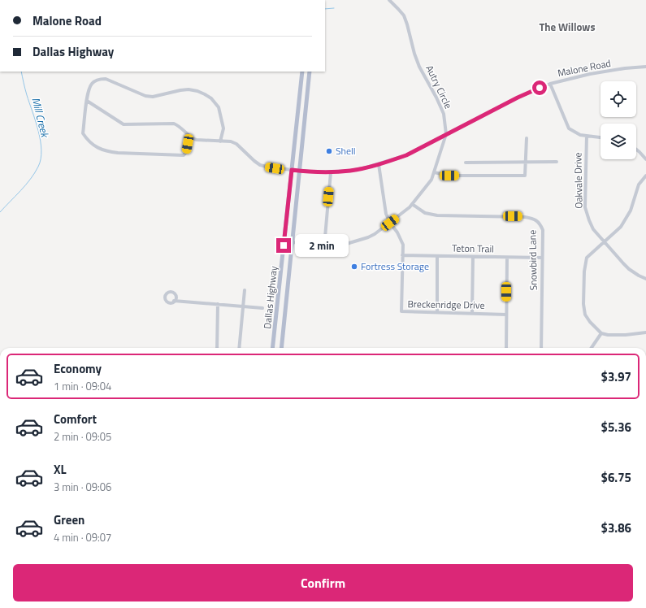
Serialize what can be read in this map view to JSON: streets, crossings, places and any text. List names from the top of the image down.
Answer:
{
  "streets": {
    "main road": ["Dallas Highway"],
    "street": [
      "Malone Road",
      "Autry Circle",
      "Oakvale Drive",
      "Teton Trail",
      "Snowbird Lane",
      "Breckenridge Drive"
    ]
  },
  "crossings": [
    ["Malone Road", "Autry Circle"],
    ["Malone Road", "Dallas Highway"],
    ["Malone Road", "Breckenridge Drive"],
    ["Autry Circle", "Snowbird Lane"],
    ["Autry Circle", "Dallas Highway"],
    ["Autry Circle", "Breckenridge Drive"],
    ["Teton Trail", "Snowbird Lane"],
    ["Teton Trail", "Breckenridge Drive"]
  ],
  "districts": ["The Willows"],
  "water": ["Mill Creek"],
  "places": ["Shell", "Fortress Storage"],
  "page": {
    "banner": ["Malone Road", "Dallas Highway"],
    "bubble": "2 min",
    "list": [
      {
        "name": "Economy",
        "note": "1 min · 09:04",
        "value": "$3.97"
      },
      {
        "name": "Comfort",
        "note": "2 min · 09:05",
        "value": "$5.36"
      },
      {
        "name": "XL",
        "note": "3 min · 09:06",
        "value": "$6.75"
      },
      {
        "name": "Green",
        "note": "4 min · 09:07",
        "value": "$3.86"
      }
    ],
    "buttons": "Confirm"
  }
}
